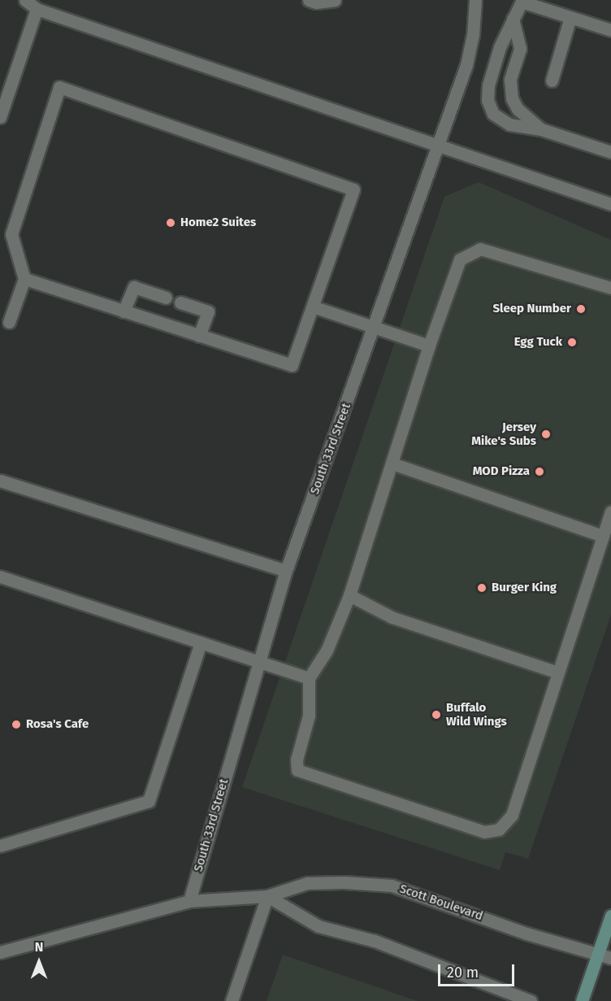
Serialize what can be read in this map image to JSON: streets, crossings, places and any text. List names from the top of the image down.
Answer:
{
  "streets": {
    "street": ["South 33rd Street", "Scott Boulevard"]
  },
  "crossings": [
    ["South 33rd Street", "Scott Boulevard"]
  ],
  "places": [
    "Home2 Suites",
    "Sleep Number",
    "Egg Tuck",
    "Jersey Mike's Subs",
    "MOD Pizza",
    "Burger King",
    "Buffalo Wild Wings",
    "Rosa's Cafe"
  ],
  "scale_bar": "20 m",
  "north": "top"
}
